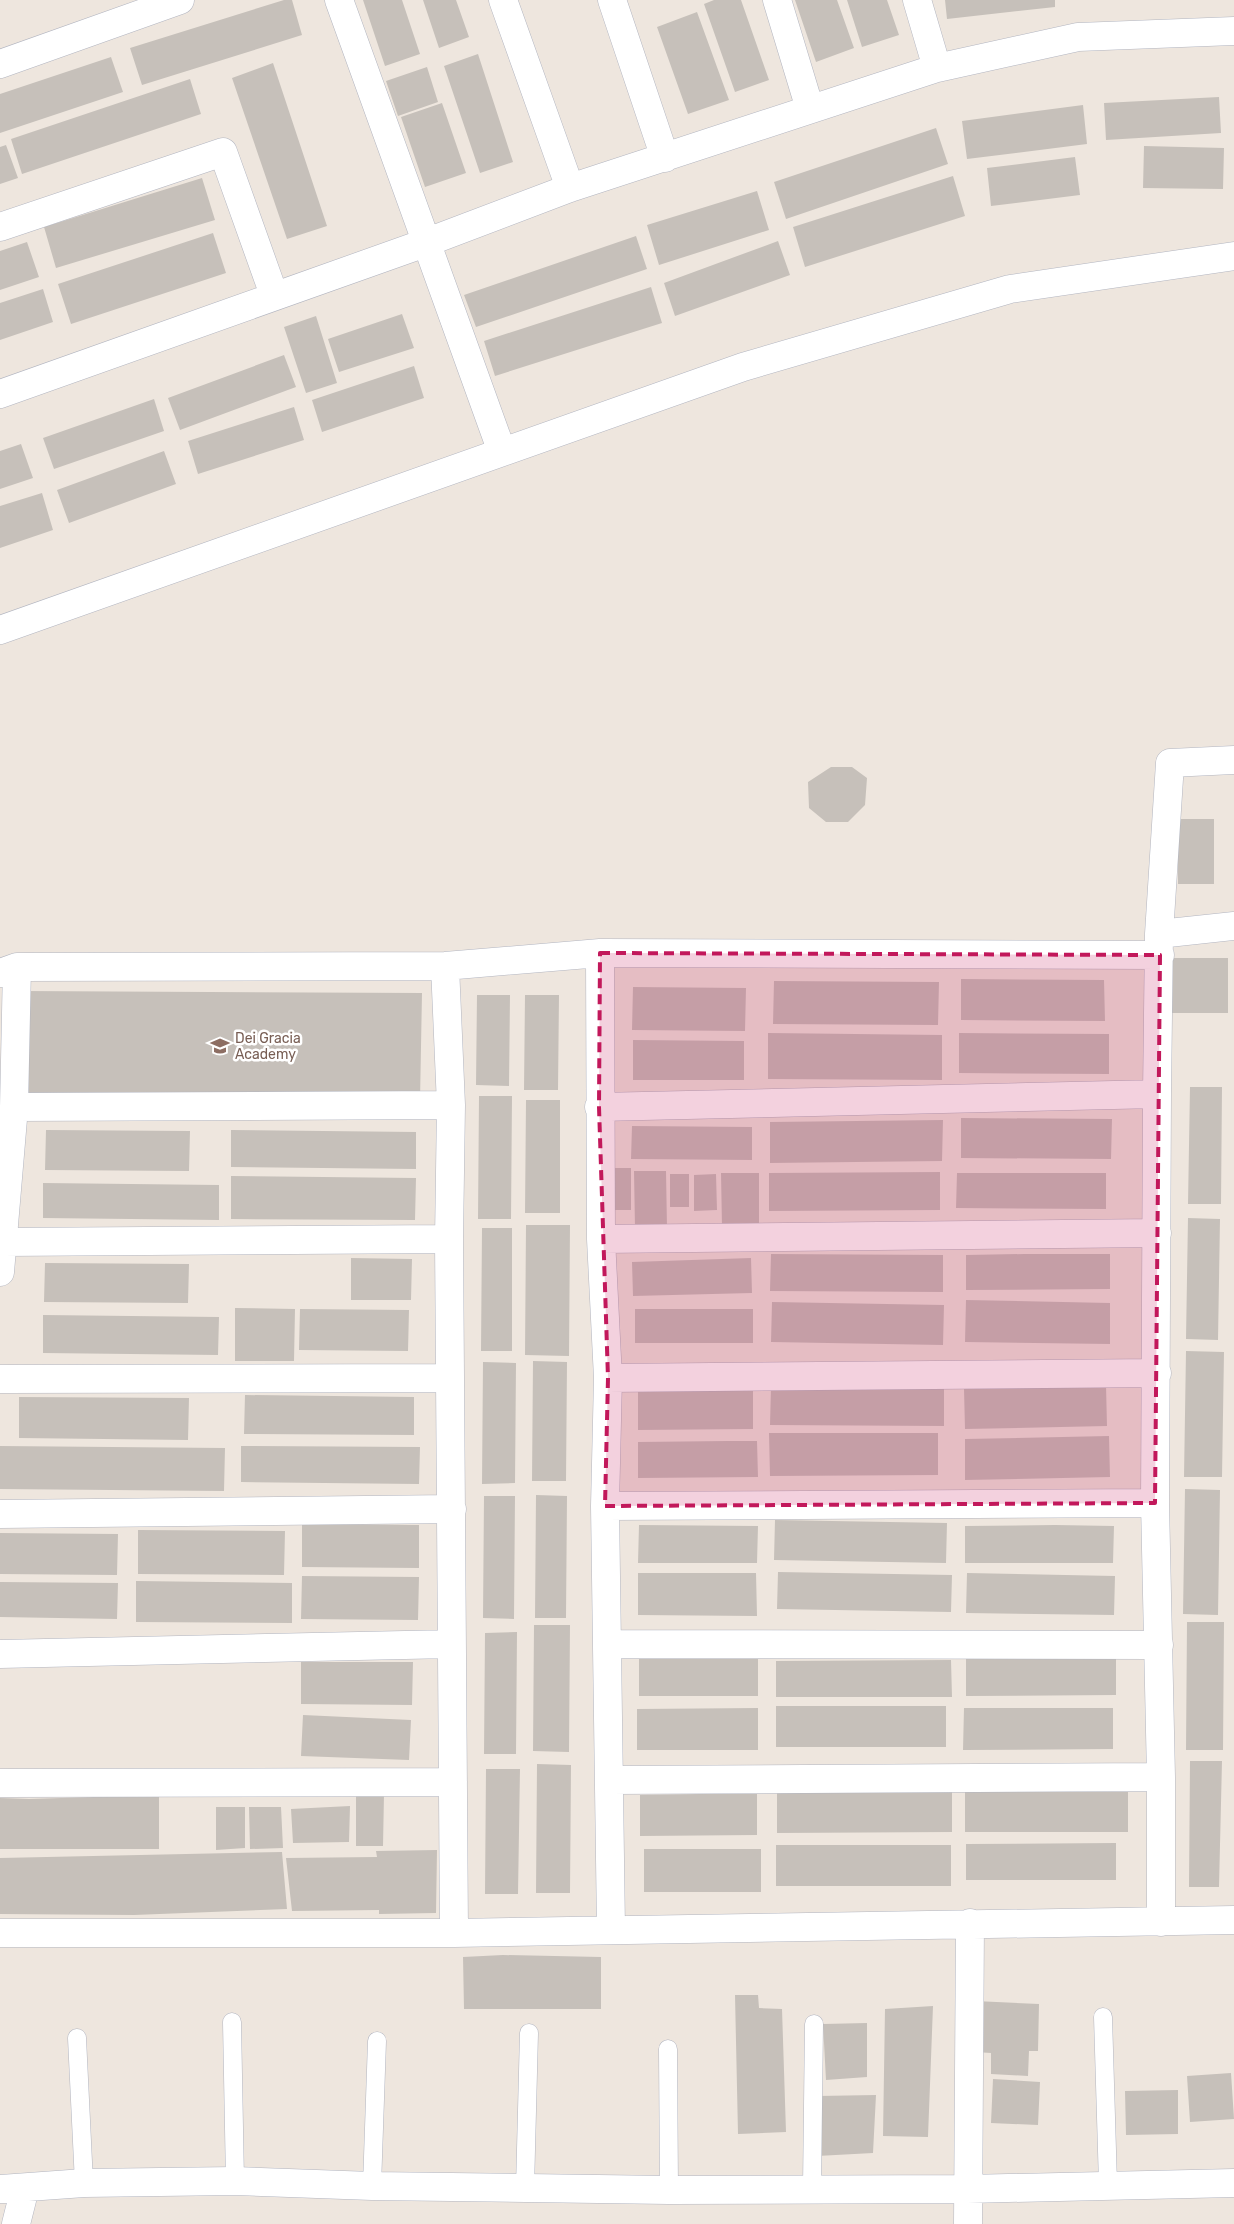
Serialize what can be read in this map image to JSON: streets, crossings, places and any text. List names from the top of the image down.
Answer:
{
  "places": {
    "school or university": ["Dei Gracia Academy"]
  }
}
